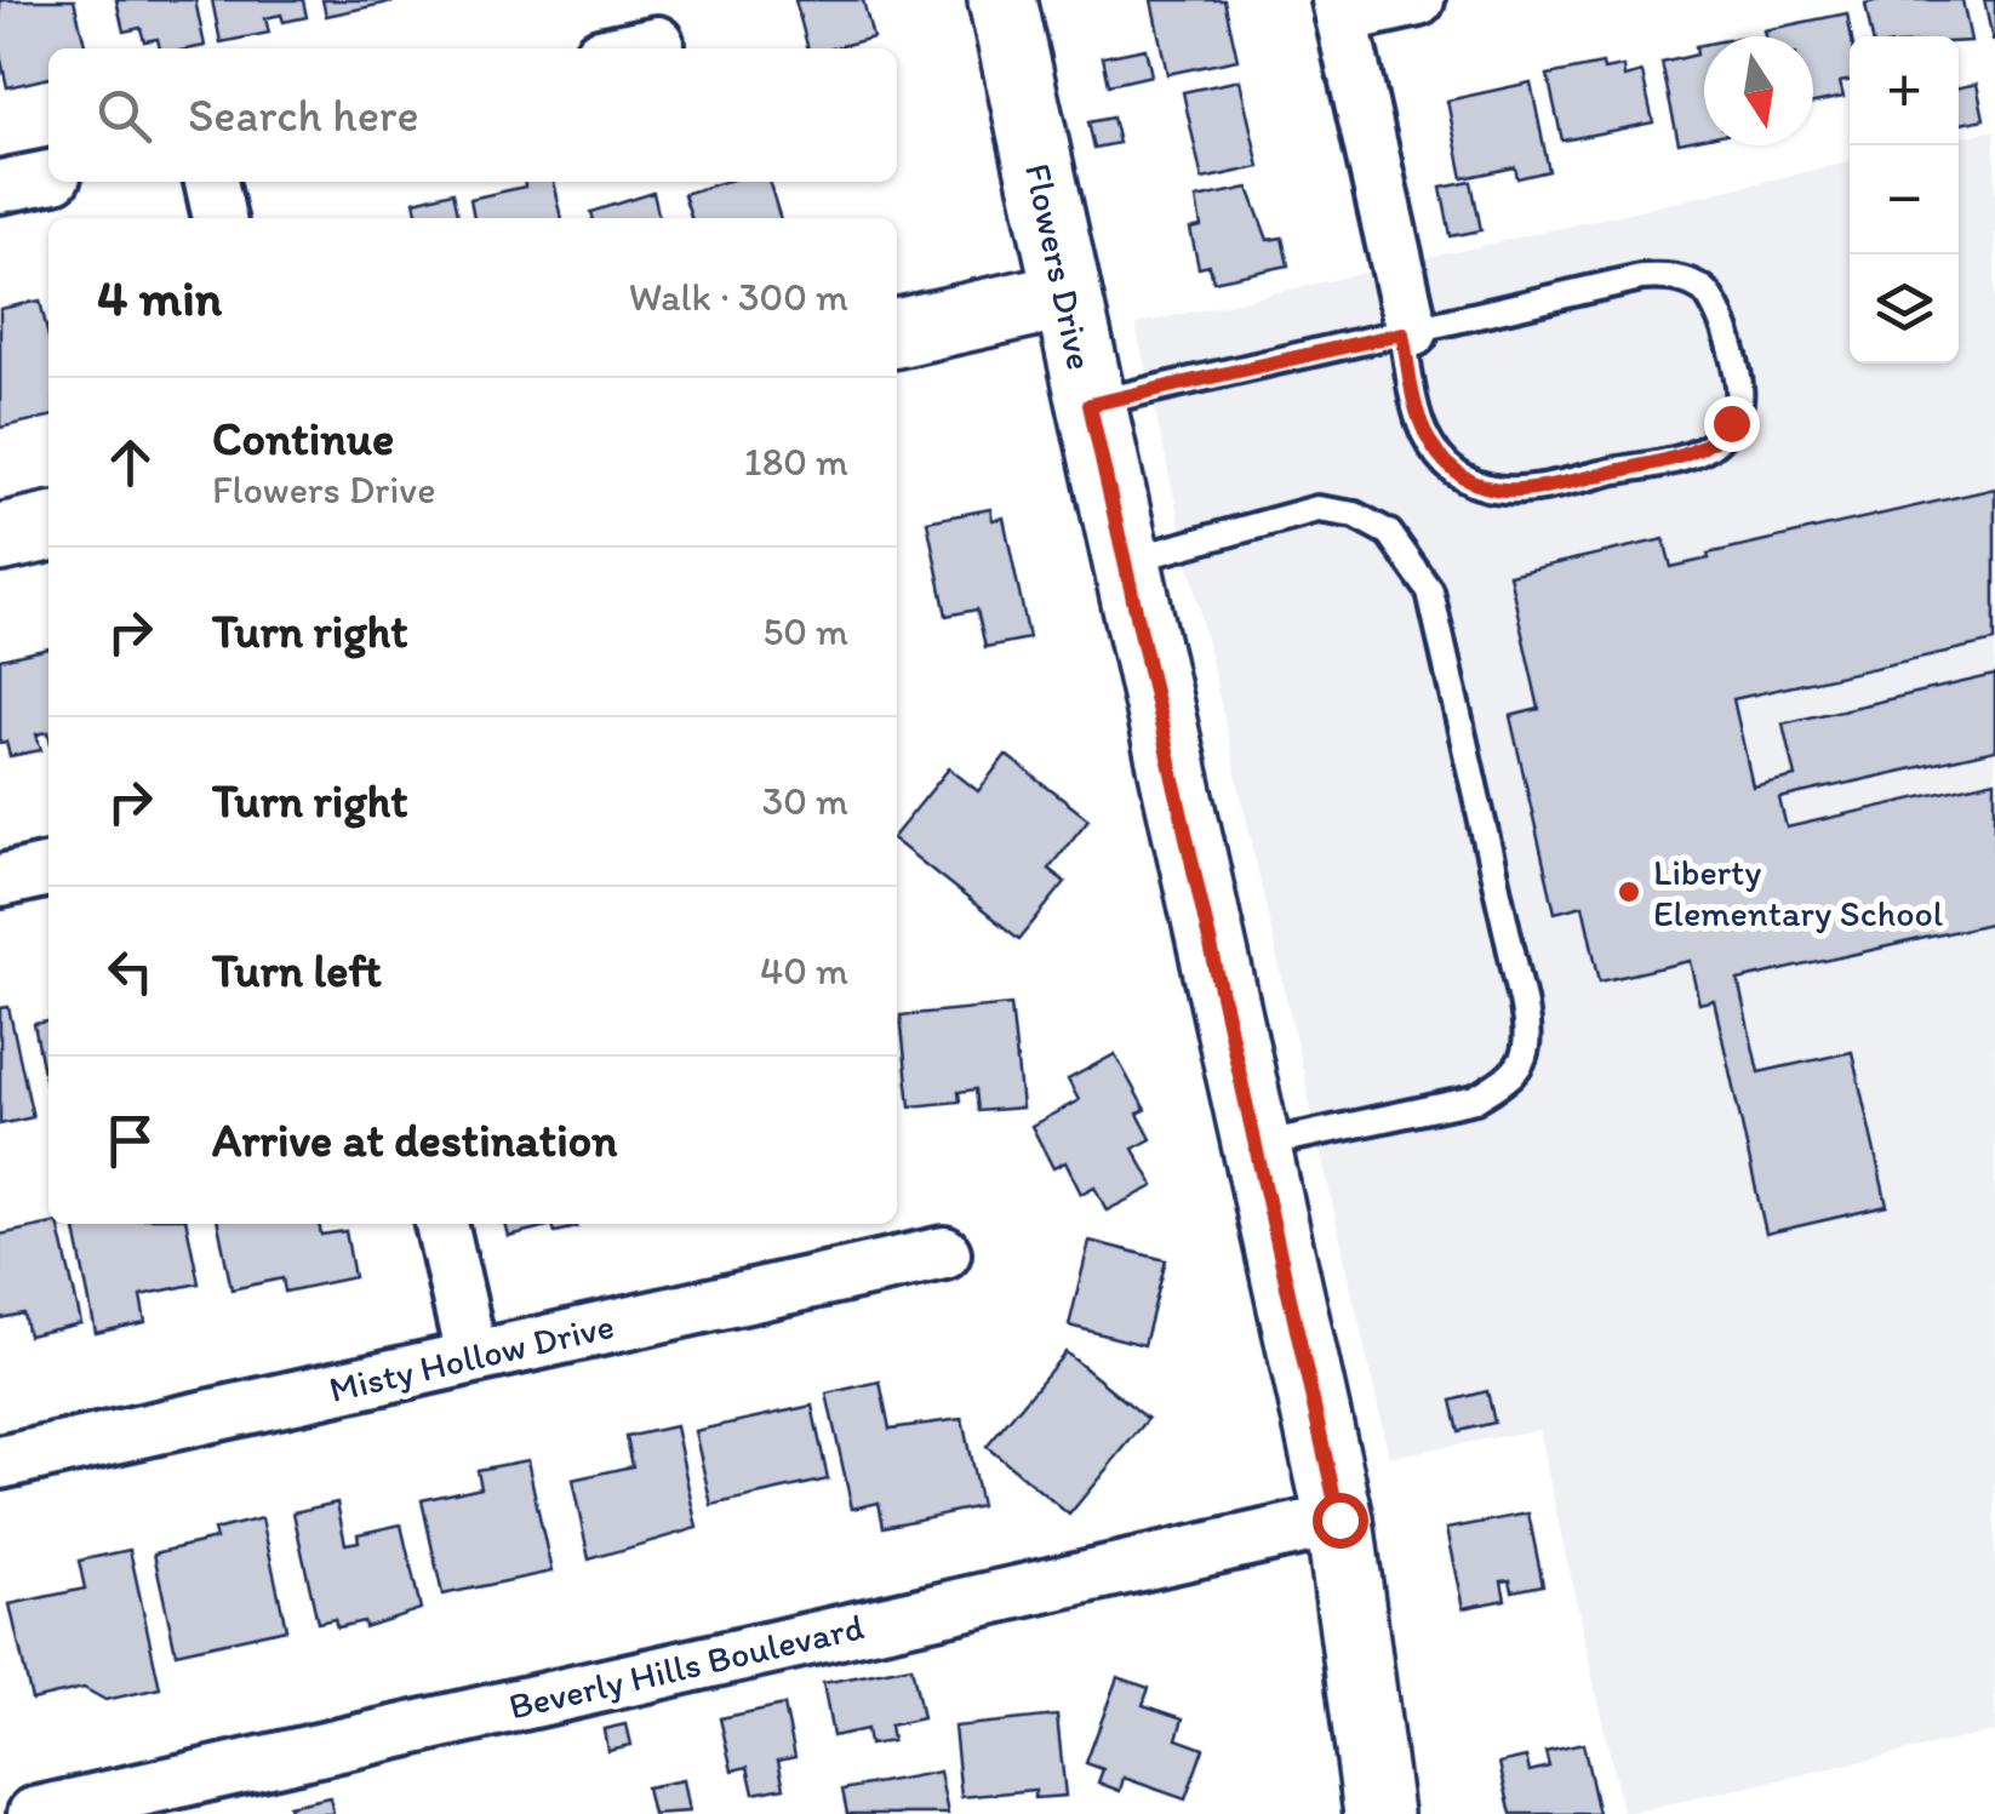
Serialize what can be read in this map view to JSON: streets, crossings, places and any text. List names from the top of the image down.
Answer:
{
  "streets": {
    "street": ["Flowers Drive", "Misty Hollow Drive", "Beverly Hills Boulevard"]
  },
  "crossings": [
    ["Flowers Drive", "Beverly Hills Boulevard"]
  ],
  "places": ["Liberty Elementary School"],
  "north": "bottom",
  "page": {
    "map_buttons": ["+", "−"],
    "search": "Search here",
    "heading": ["4 min", "Walk · 300 m"],
    "list": [
      ["Continue", "Flowers Drive", "180 m"],
      ["Turn right", "50 m"],
      ["Turn right", "30 m"],
      ["Turn left", "40 m"],
      "Arrive at destination"
    ]
  }
}
